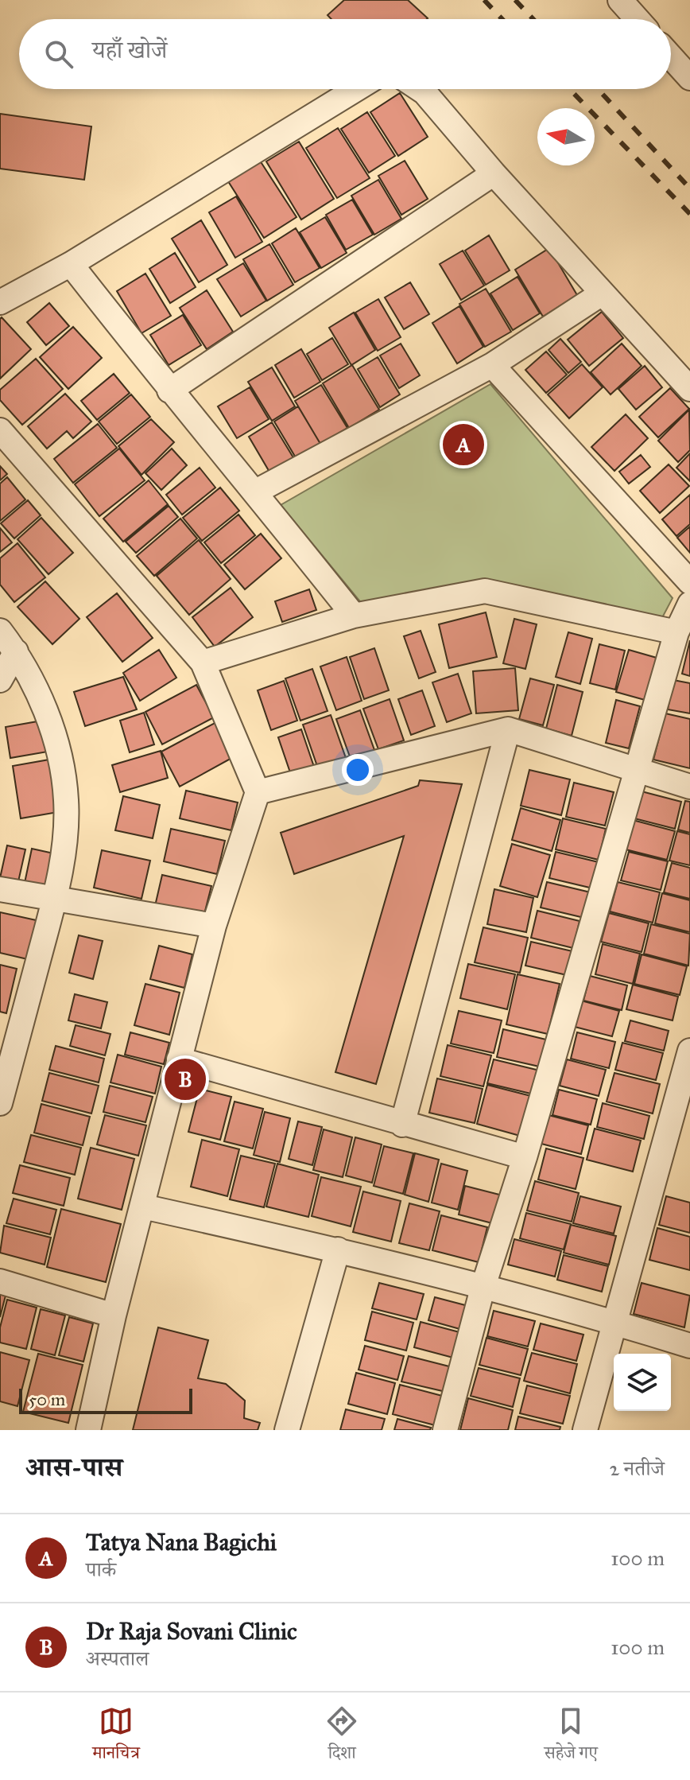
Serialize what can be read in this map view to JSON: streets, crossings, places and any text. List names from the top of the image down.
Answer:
{
  "scale_bar": "50 m",
  "north": "left",
  "page": {
    "search": "यहाँ खोजें",
    "pins": ["A", "B"],
    "scale": "50 m",
    "heading": ["आस-पास", "2 नतीजे"],
    "list": [
      {
        "mark": "A",
        "name": "Tatya Nana Bagichi",
        "note": "पार्क",
        "value": "100 m"
      },
      {
        "mark": "B",
        "name": "Dr Raja Sovani Clinic",
        "note": "अस्पताल",
        "value": "100 m"
      }
    ],
    "nav": ["मानचित्र", "दिशा", "सहेजे गए"]
  }
}
